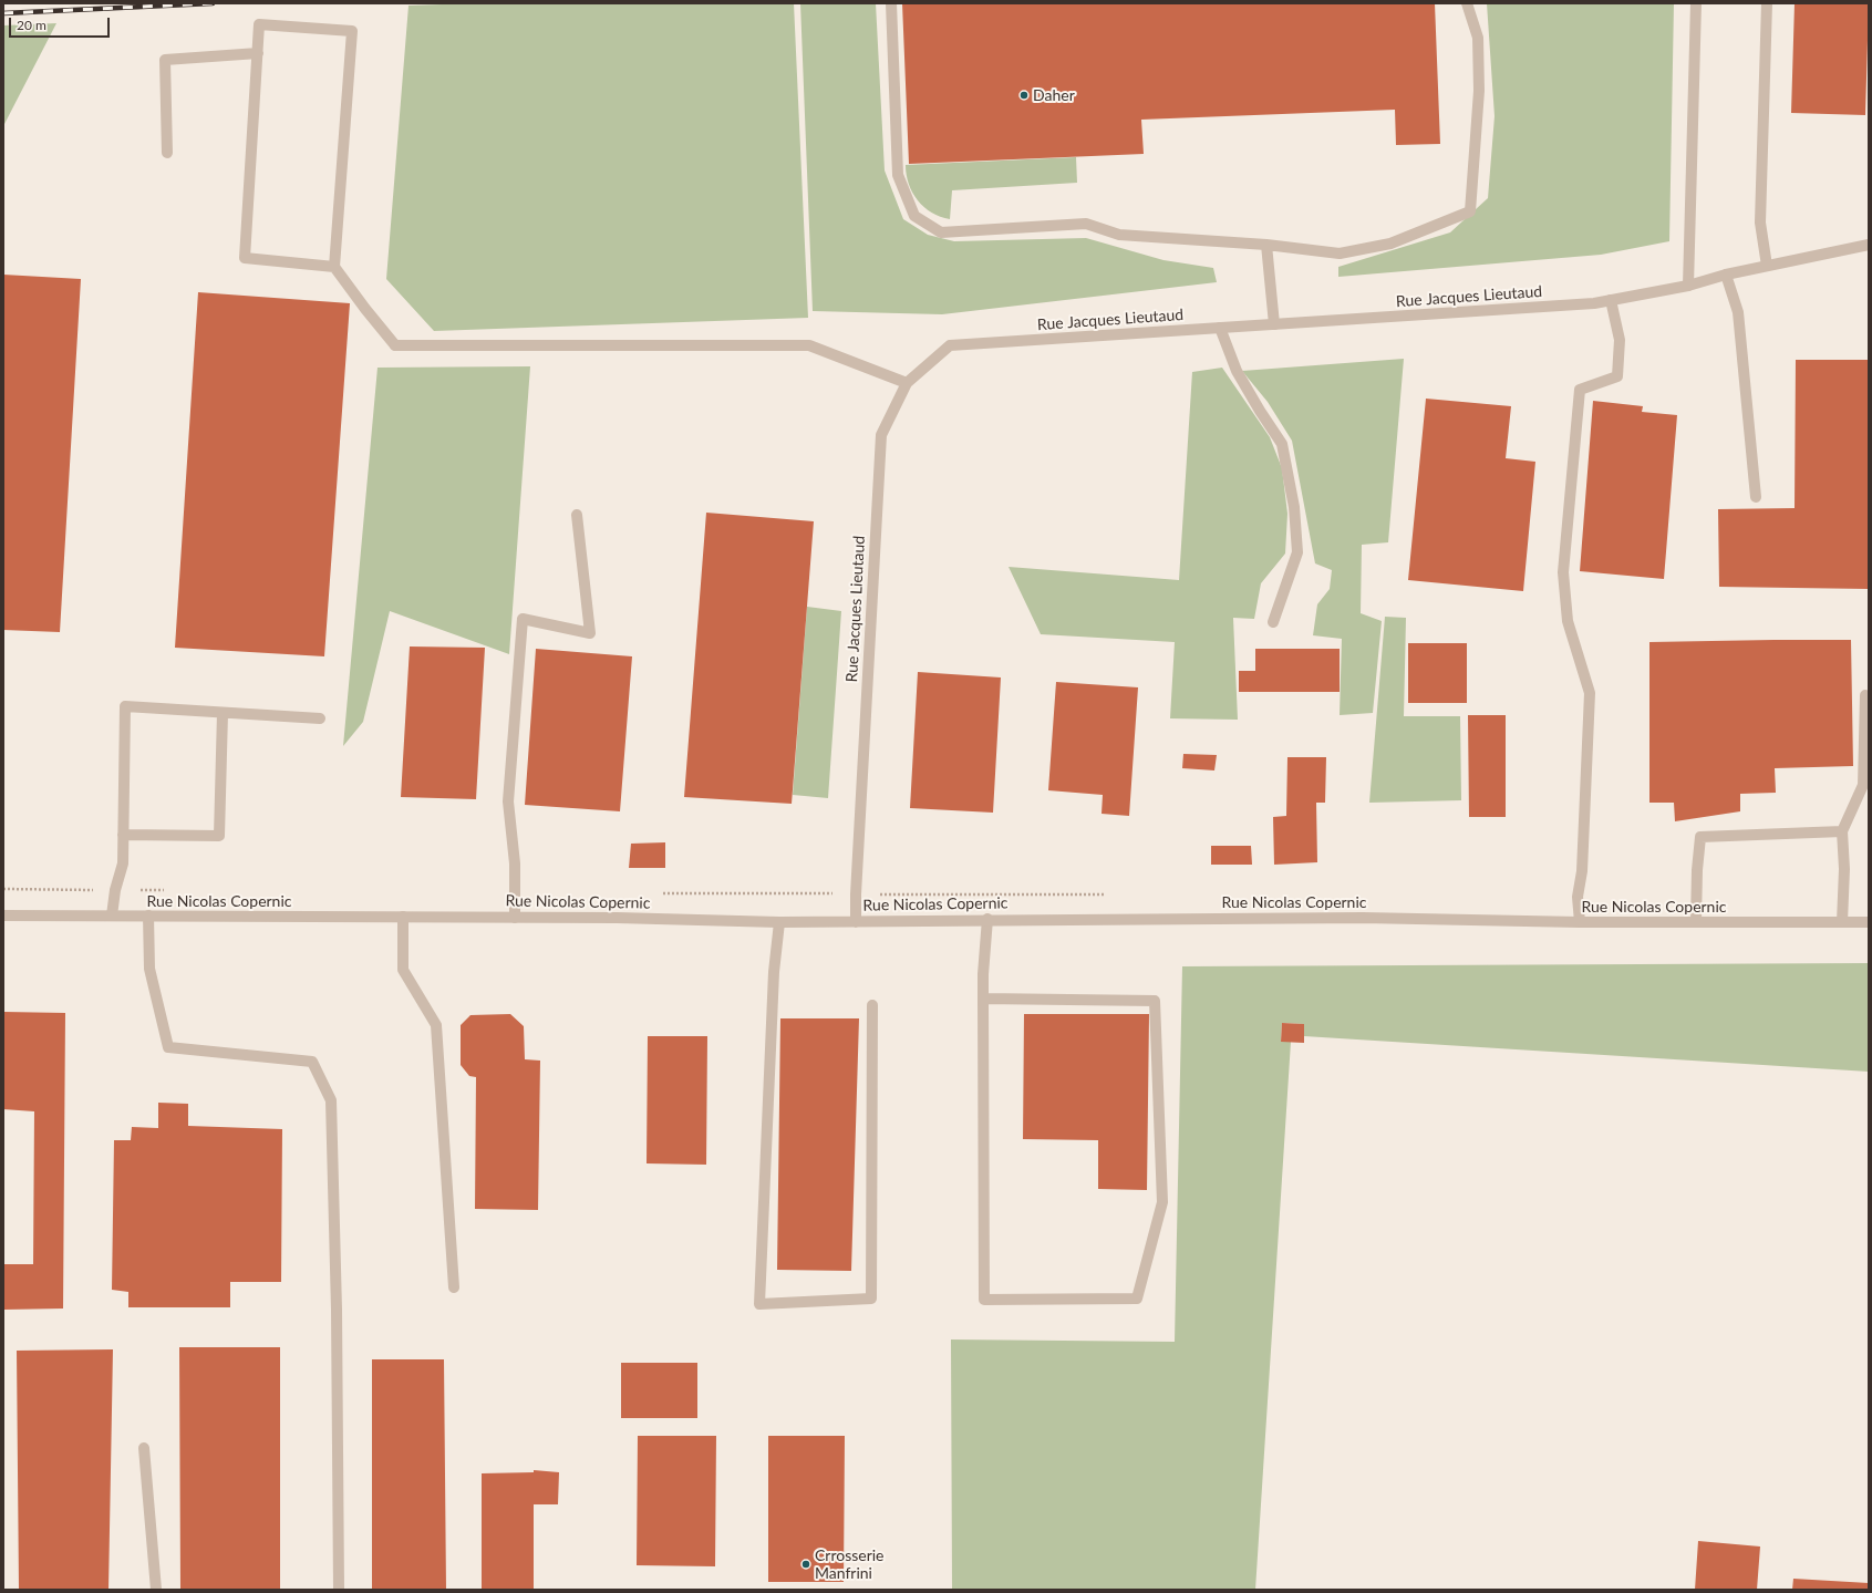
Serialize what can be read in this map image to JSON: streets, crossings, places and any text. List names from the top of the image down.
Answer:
{
  "streets": {
    "street": ["Rue Jacques Lieutaud", "Rue Nicolas Copernic"]
  },
  "crossings": [
    ["Rue Jacques Lieutaud", "Rue Nicolas Copernic"]
  ],
  "places": ["Daher", "Crrosserie Manfrini"],
  "scale_bar": "20 m"
}
